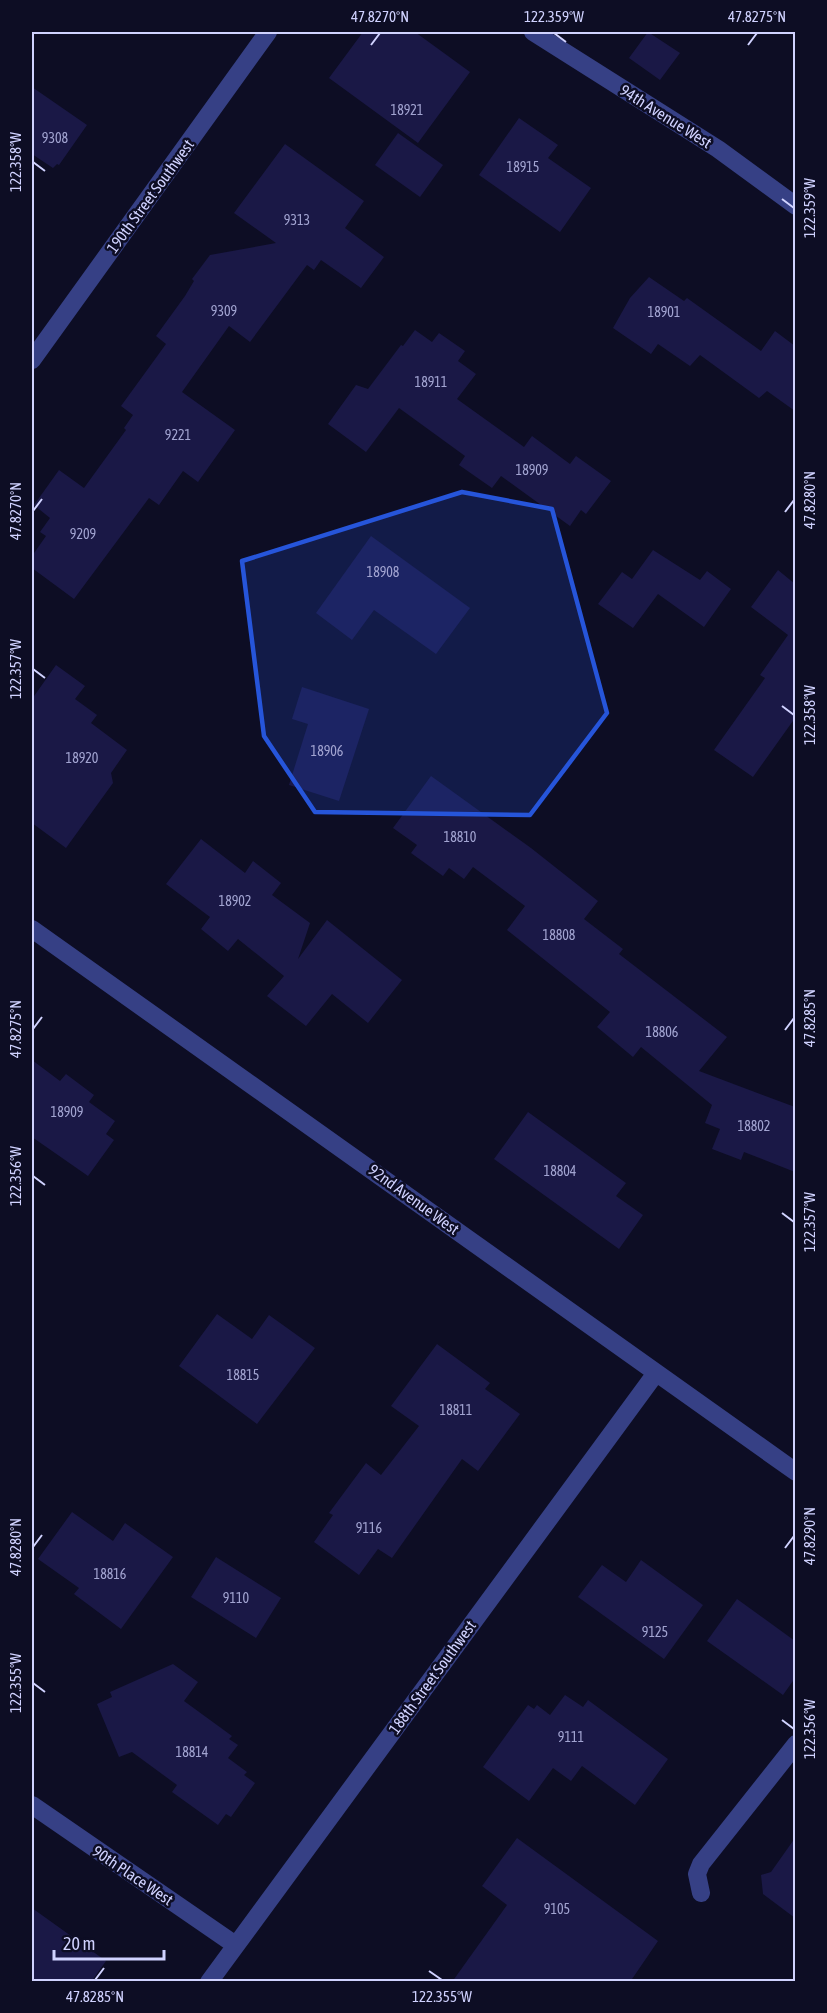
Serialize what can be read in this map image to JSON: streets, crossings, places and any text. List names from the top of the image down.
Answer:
{
  "streets": {
    "street": [
      "94th Avenue West",
      "190th Street Southwest",
      "92nd Avenue West",
      "188th Street Southwest",
      "90th Place West"
    ]
  },
  "crossings": [
    ["92nd Avenue West", "188th Street Southwest"],
    ["188th Street Southwest", "90th Place West"]
  ],
  "house_numbers": [
    "18921",
    "9308",
    "18915",
    "9313",
    "9309",
    "18901",
    "18911",
    "9221",
    "18909",
    "9209",
    "18908",
    "18906",
    "18920",
    "18810",
    "18902",
    "18808",
    "18806",
    "18909",
    "18802",
    "18804",
    "18815",
    "18811",
    "9116",
    "18816",
    "9110",
    "9125",
    "9111",
    "18814",
    "9105"
  ],
  "scale_bar": "20 m",
  "coordinates": [
    "47.8270°N",
    "122.359°W",
    "47.8275°N",
    "122.358°W",
    "47.8280°N",
    "122.357°W",
    "47.8285°N",
    "122.356°W",
    "47.8290°N",
    "122.355°W"
  ]
}
